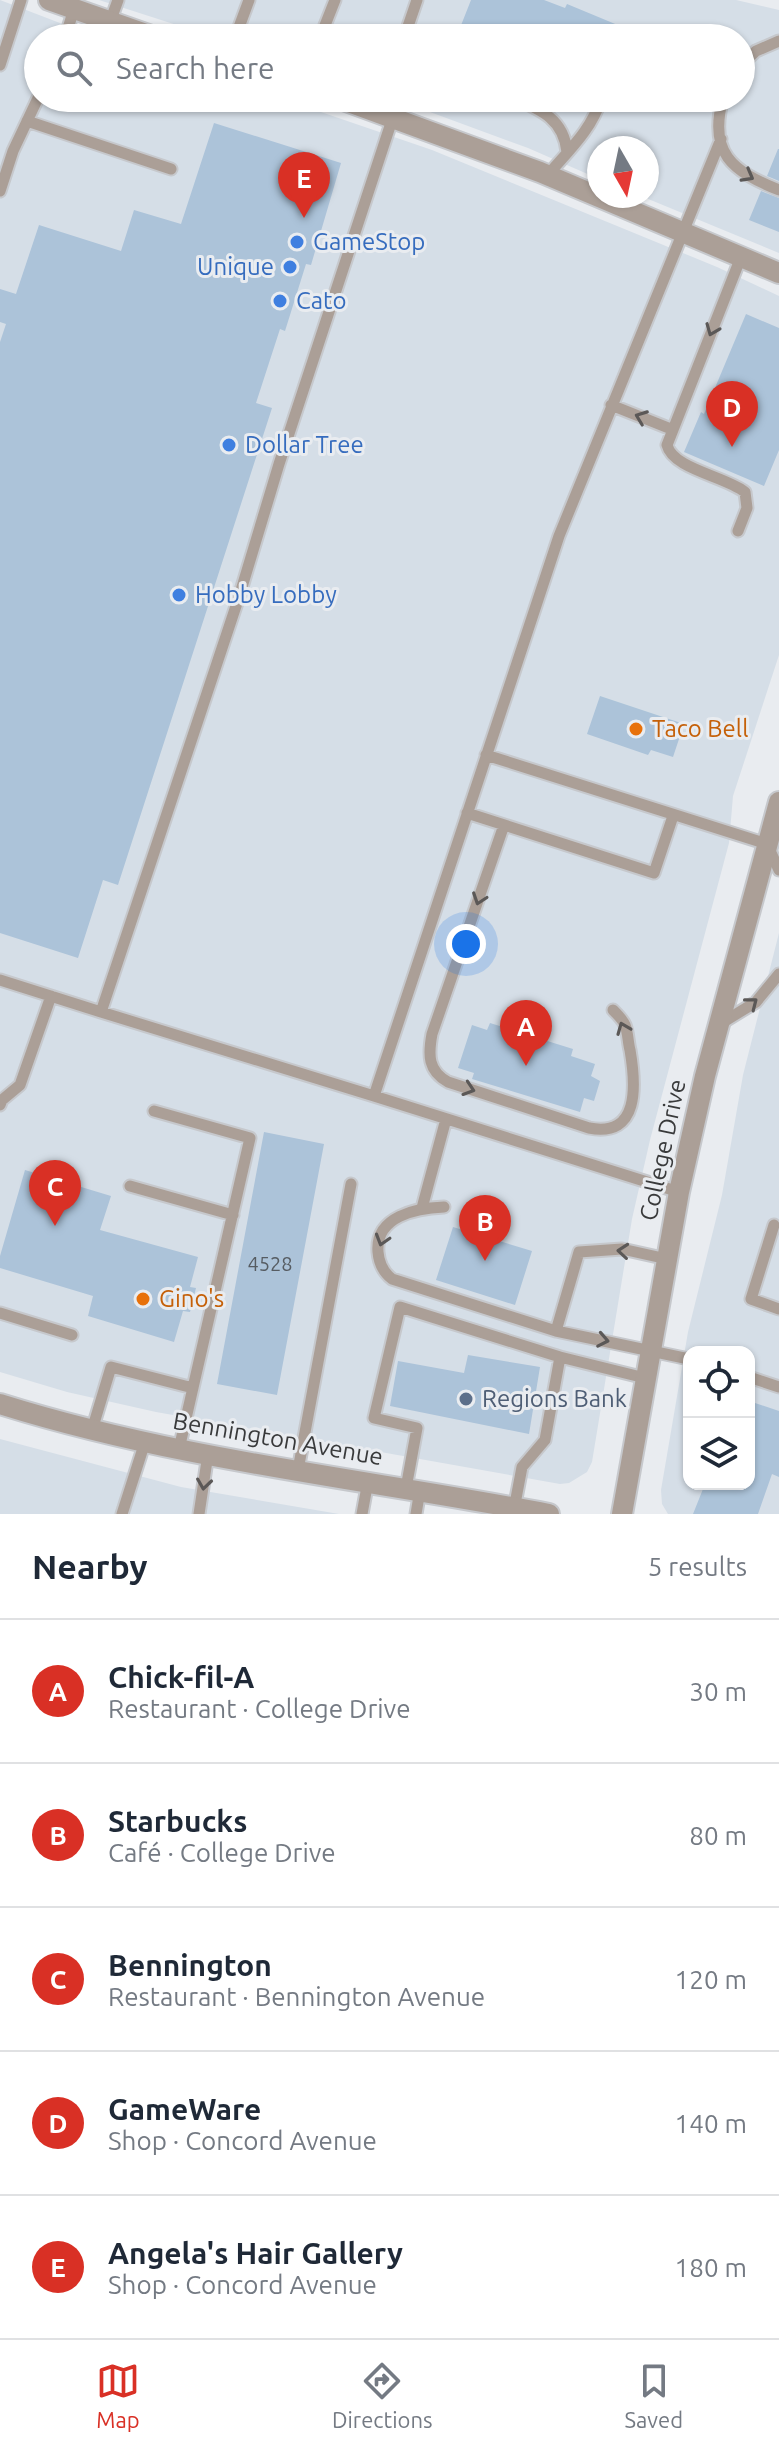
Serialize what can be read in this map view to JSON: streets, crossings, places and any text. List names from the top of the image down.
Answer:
{
  "streets": {
    "street": ["College Drive", "Bennington Avenue"]
  },
  "places": [
    "GameStop",
    "Unique",
    "Cato",
    "Dollar Tree",
    "Hobby Lobby",
    "Taco Bell",
    "Gino's",
    "Regions Bank"
  ],
  "house_numbers": ["4528"],
  "north": "bottom",
  "page": {
    "search": "Search here",
    "pins": [
      "E",
      "D",
      "A",
      "C",
      "B"
    ],
    "heading": ["Nearby", "5 results"],
    "list": [
      {
        "mark": "A",
        "name": "Chick-fil-A",
        "note": "Restaurant · College Drive",
        "value": "30 m"
      },
      {
        "mark": "B",
        "name": "Starbucks",
        "note": "Café · College Drive",
        "value": "80 m"
      },
      {
        "mark": "C",
        "name": "Bennington",
        "note": "Restaurant · Bennington Avenue",
        "value": "120 m"
      },
      {
        "mark": "D",
        "name": "GameWare",
        "note": "Shop · Concord Avenue",
        "value": "140 m"
      },
      {
        "mark": "E",
        "name": "Angela's Hair Gallery",
        "note": "Shop · Concord Avenue",
        "value": "180 m"
      }
    ],
    "nav": ["Map", "Directions", "Saved"]
  }
}
